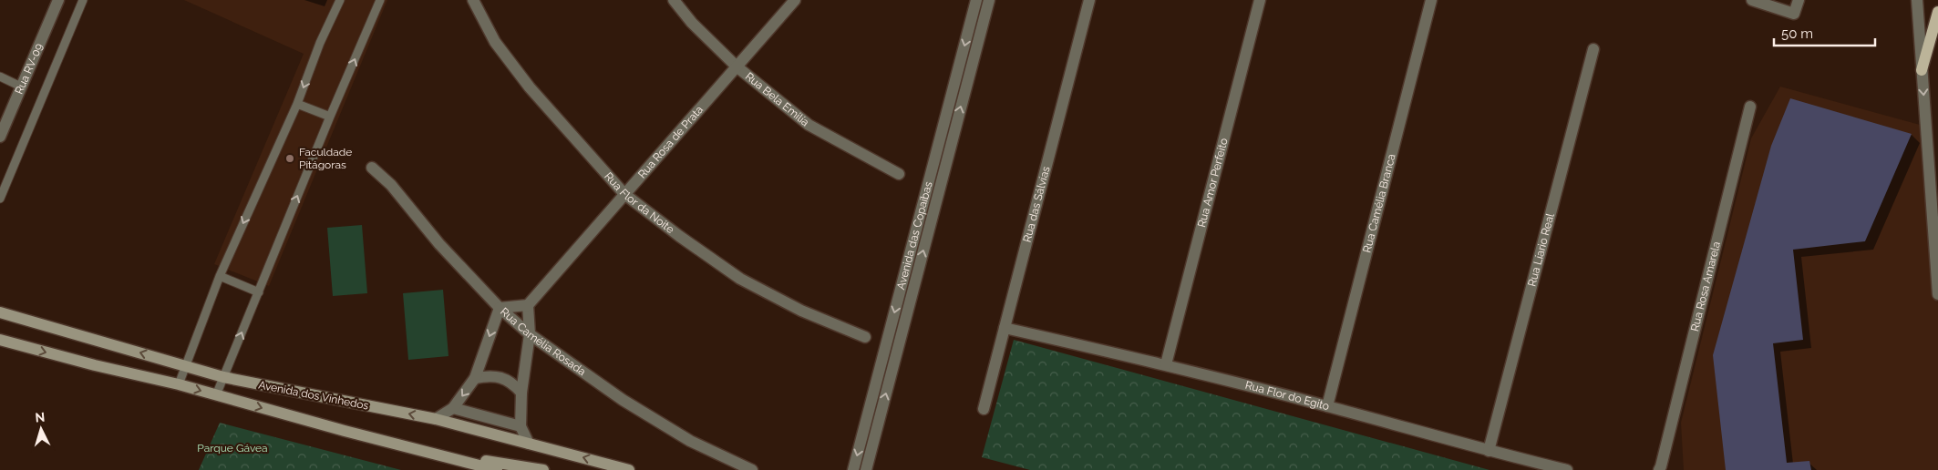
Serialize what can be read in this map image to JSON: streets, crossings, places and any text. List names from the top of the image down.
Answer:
{
  "streets": {
    "main road": ["Avenida dos Vinhedos"],
    "street": [
      "Rua RV-09",
      "Rua Bela Emilía",
      "Rua Rosa de Prata",
      "Rua Amor Perfeito",
      "Rua Flor da Noite",
      "Rua Camélia Branca",
      "Rua das Sálvías",
      "Avenida das Copaíbas",
      "Rua Líario Real",
      "Rua Rosa Amarela",
      "Rua Camélia Rosada",
      "Rua Flor do Egito"
    ]
  },
  "crossings": [
    ["Rua Bela Emilía", "Rua Rosa de Prata"],
    ["Rua Rosa de Prata", "Rua Flor da Noite"],
    ["Rua Amor Perfeito", "Rua Flor do Egito"],
    ["Rua Camélia Branca", "Rua Flor do Egito"],
    ["Rua das Sálvías", "Rua Flor do Egito"],
    ["Rua Líario Real", "Rua Flor do Egito"]
  ],
  "parks": ["Parque Gávea"],
  "places": ["Faculdade Pitágoras"],
  "scale_bar": "50 m",
  "north": "top"
}
